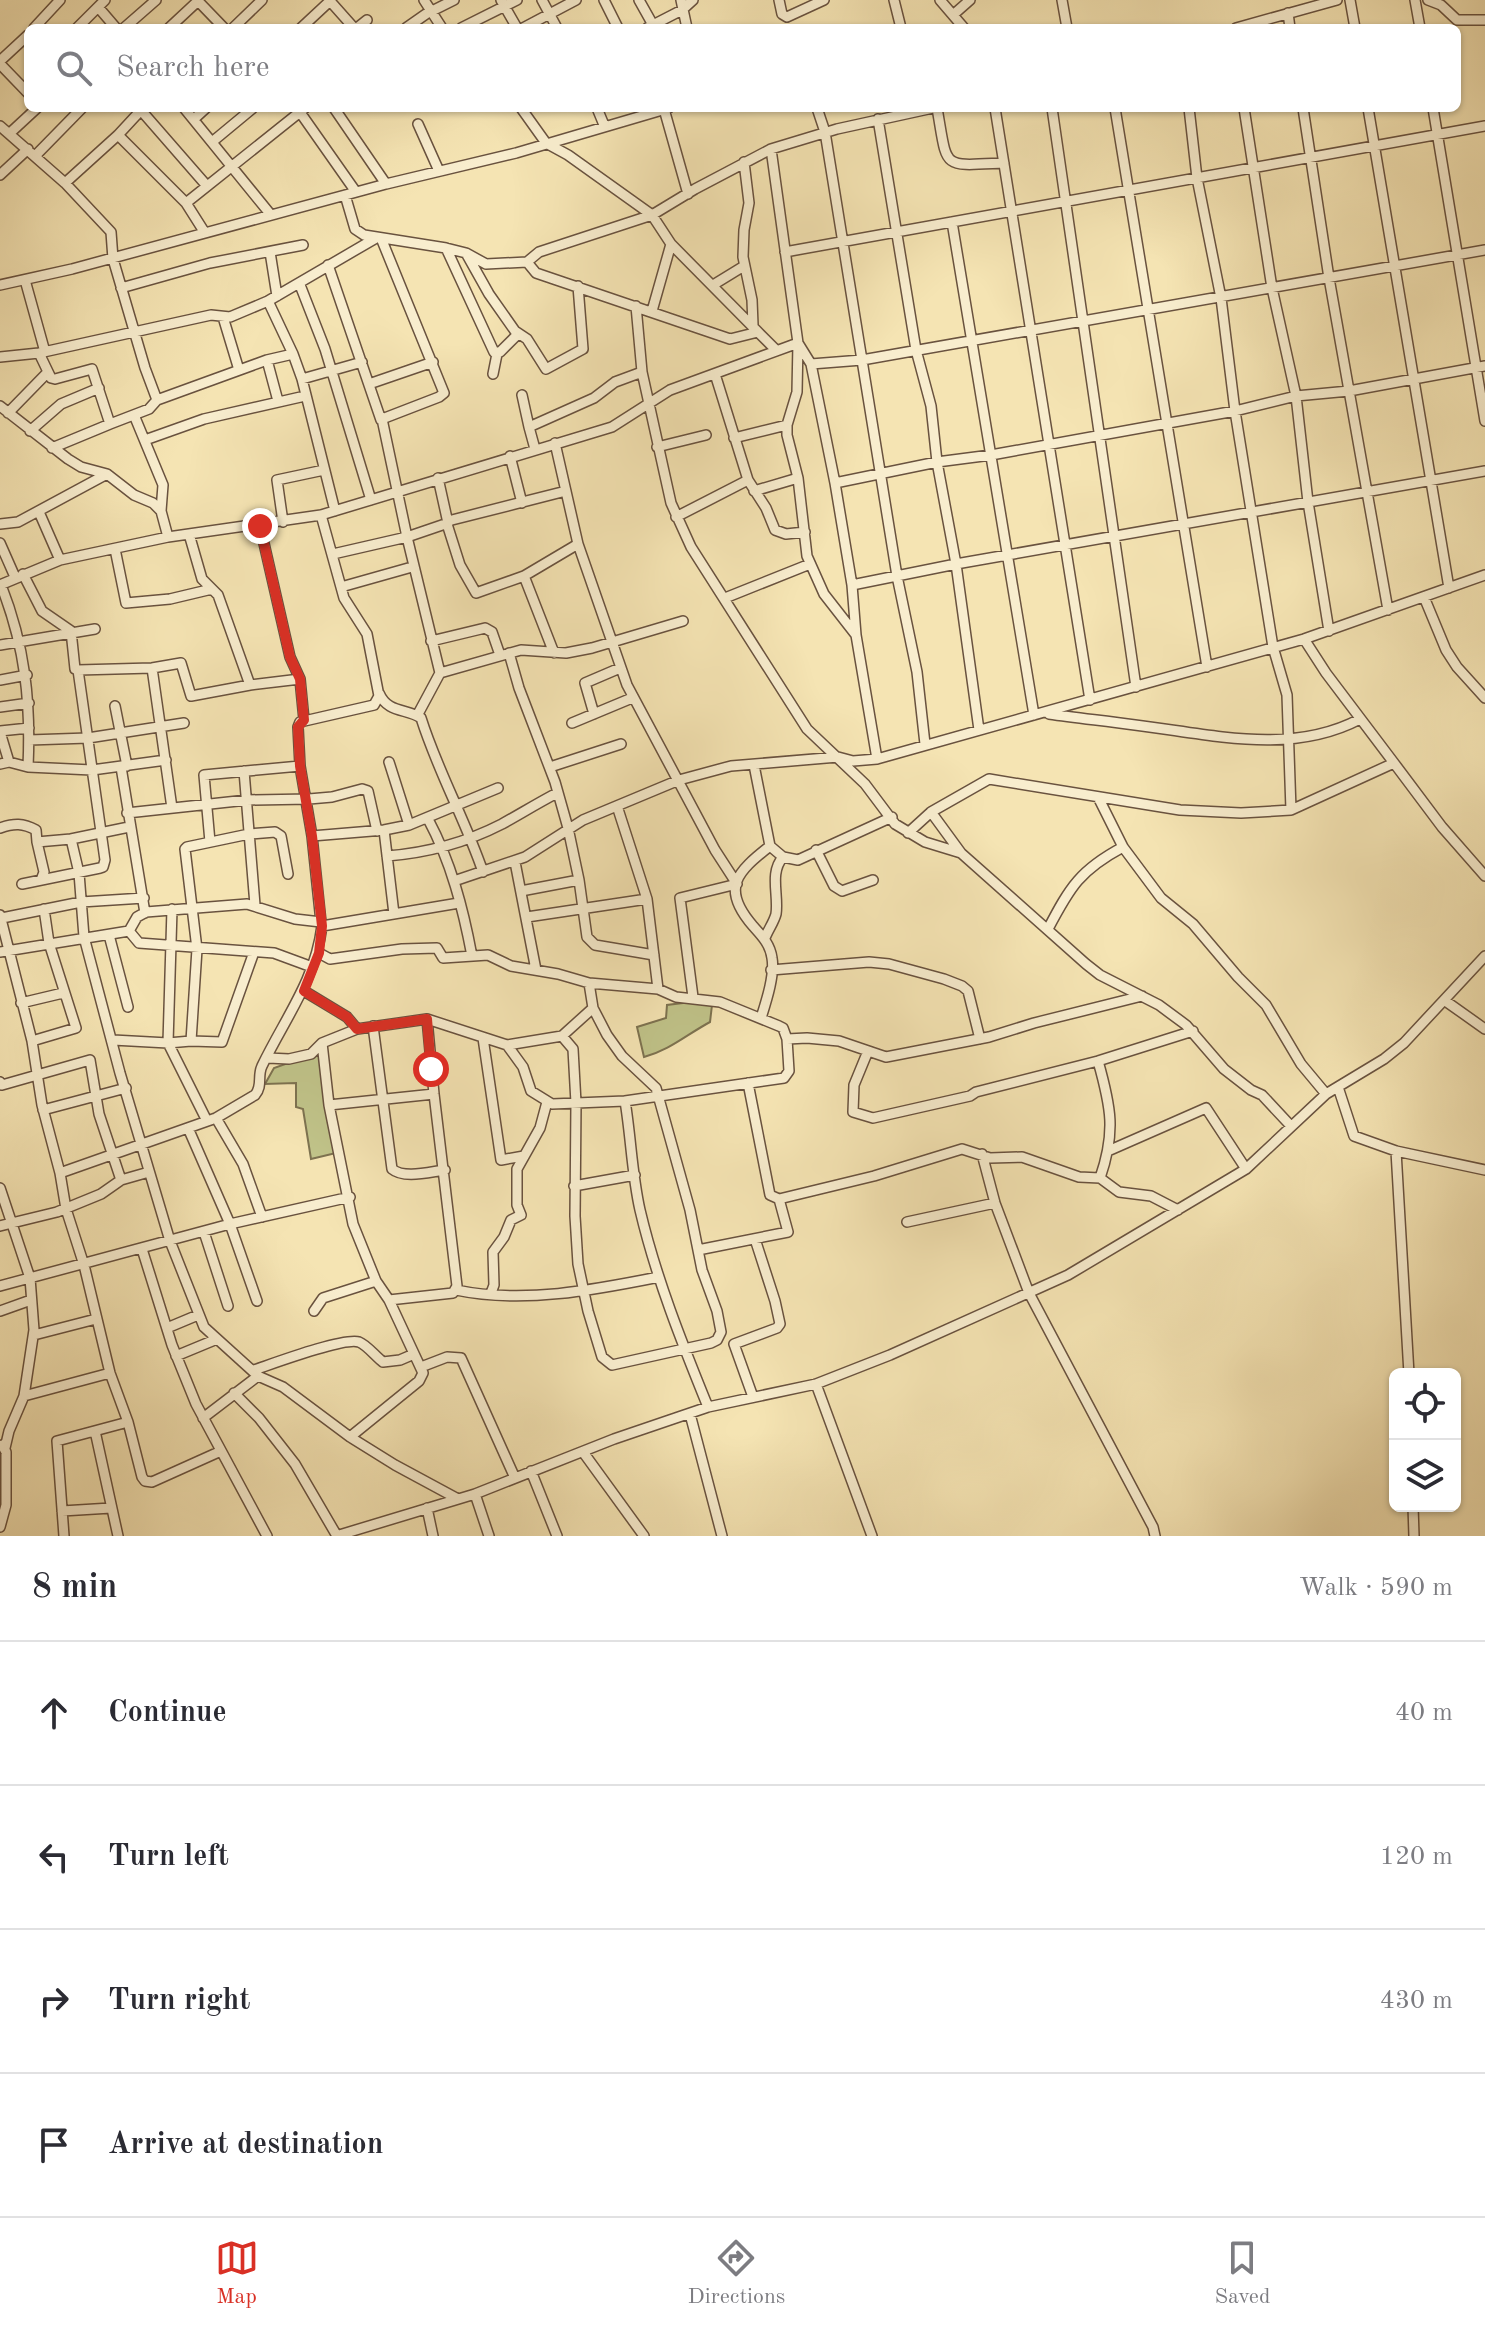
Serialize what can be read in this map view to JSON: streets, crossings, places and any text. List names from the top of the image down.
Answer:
{
  "page": {
    "search": "Search here",
    "heading": ["8 min", "Walk · 590 m"],
    "list": [
      ["Continue", "40 m"],
      ["Turn left", "120 m"],
      ["Turn right", "430 m"],
      "Arrive at destination"
    ],
    "nav": ["Map", "Directions", "Saved"]
  }
}
